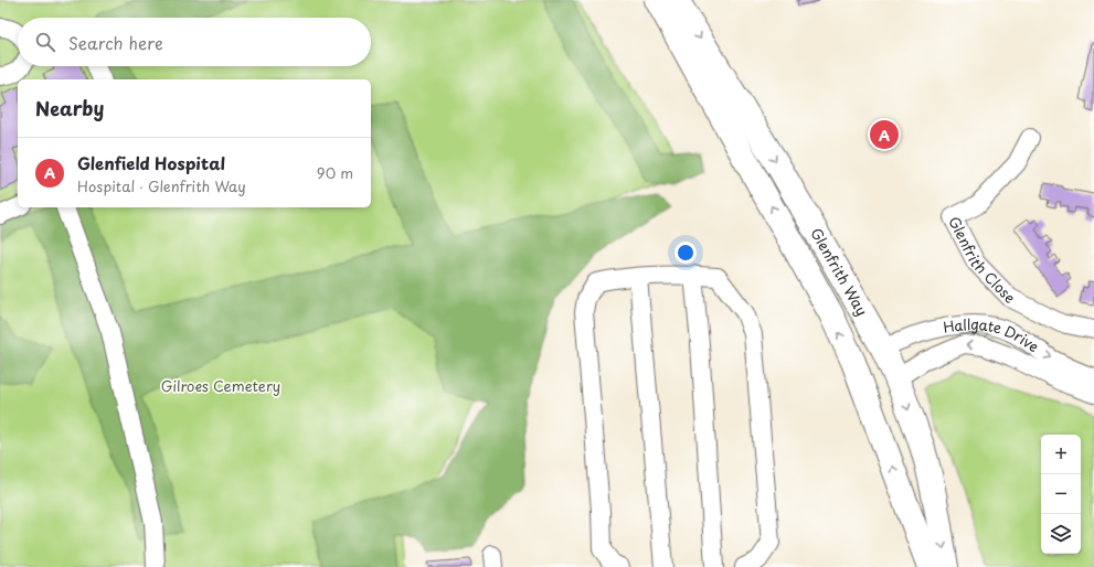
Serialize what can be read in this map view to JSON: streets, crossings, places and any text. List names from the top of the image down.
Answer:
{
  "streets": {
    "highway": ["Glenfrith Way"],
    "street": ["Glenfrith Close", "Hallgate Drive"]
  },
  "crossings": [
    ["Glenfrith Way", "Hallgate Drive"]
  ],
  "parks": ["Gilroes Cemetery"],
  "page": {
    "search": "Search here",
    "heading": "Nearby",
    "pins": "A",
    "list": [
      {
        "mark": "A",
        "name": "Glenfield Hospital",
        "note": "Hospital · Glenfrith Way",
        "value": "90 m"
      }
    ],
    "map_buttons": ["+", "−"]
  }
}
